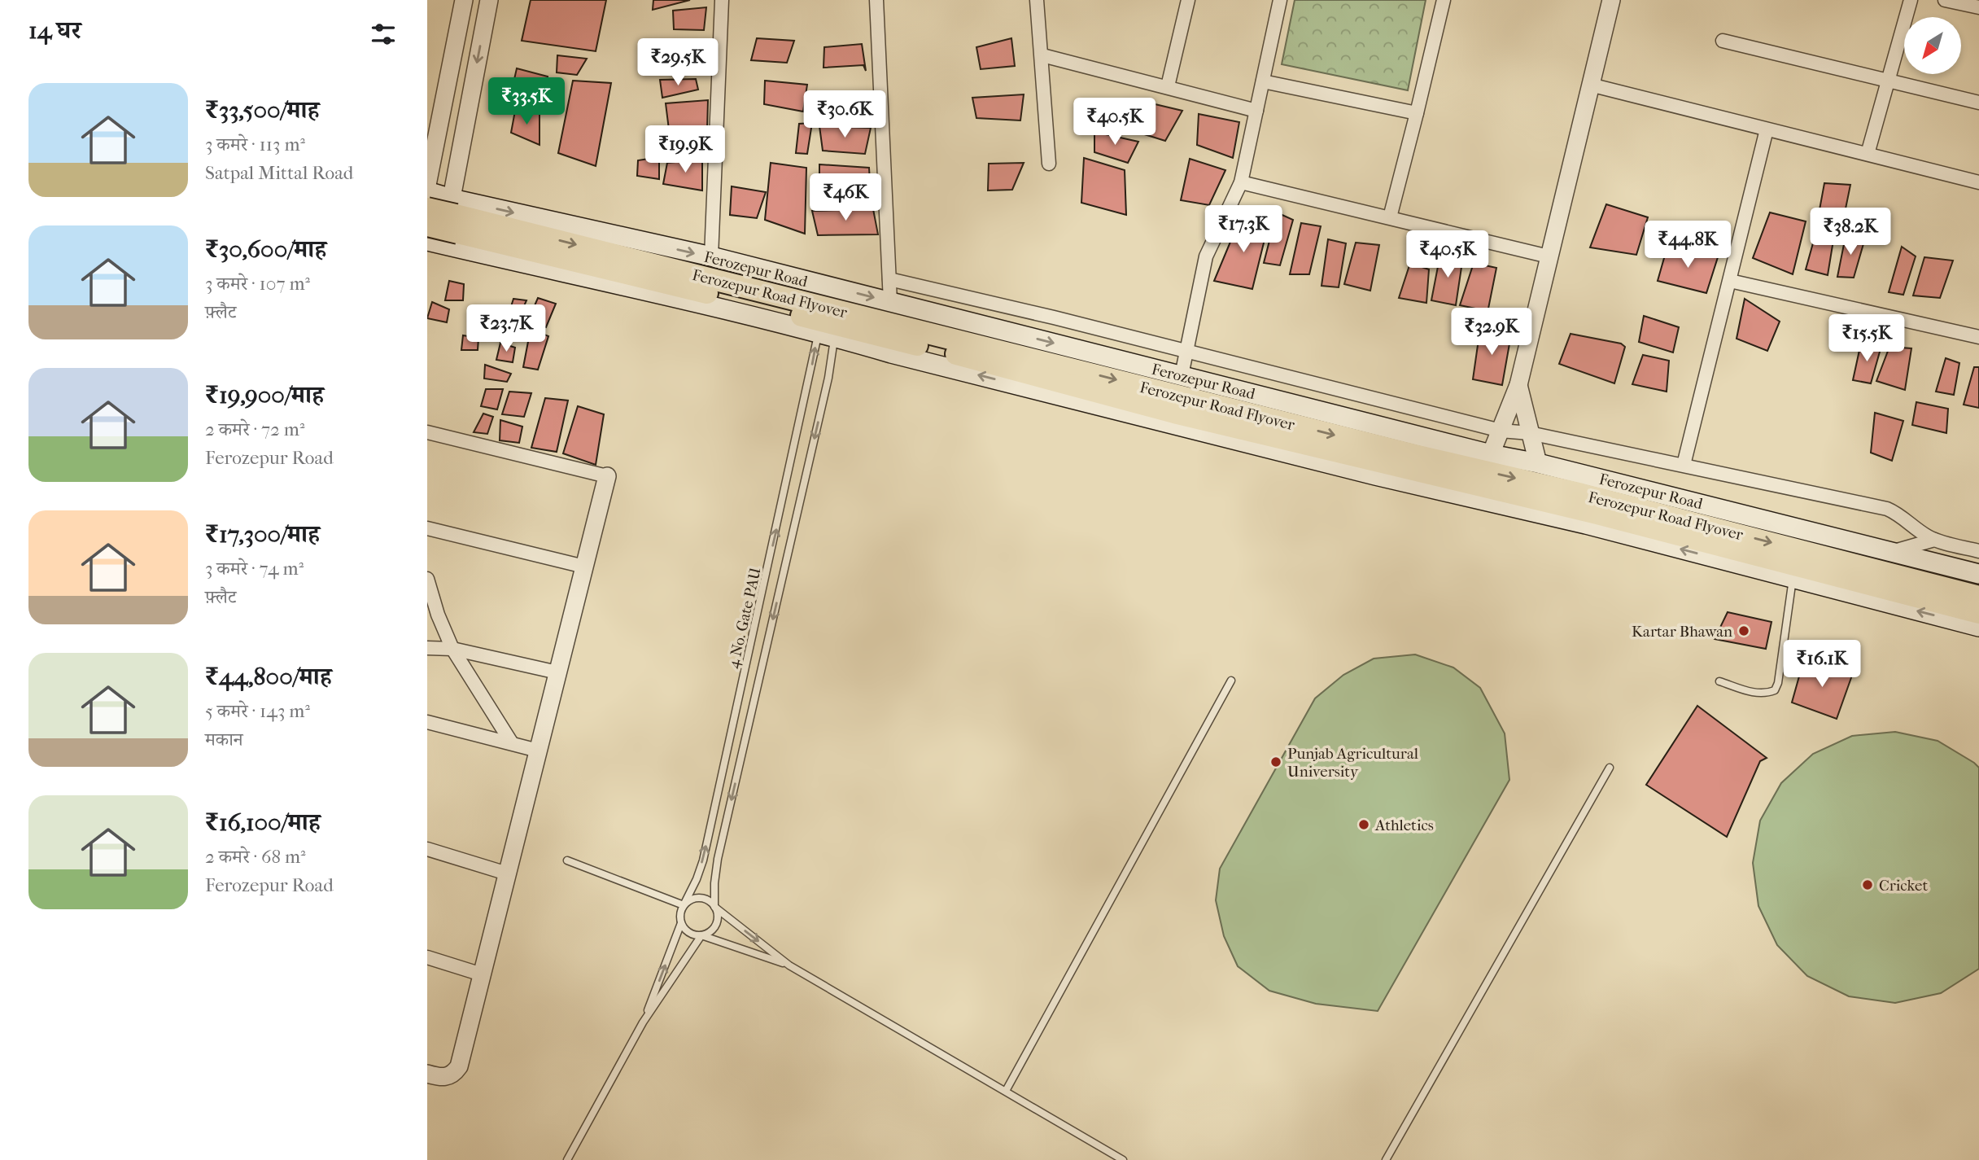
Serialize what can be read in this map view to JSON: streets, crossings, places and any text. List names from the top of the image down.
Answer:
{
  "streets": {
    "main road": ["Ferozepur Road", "Ferozepur Road Flyover"],
    "lane": ["4 No. Gate PAU"]
  },
  "crossings": [
    ["Ferozepur Road", "Ferozepur Road Flyover"]
  ],
  "places": [
    "Kartar Bhawan",
    "Punjab Agricultural University",
    "Athletics",
    "Cricket"
  ],
  "north": "bottom left",
  "page": {
    "heading": "14 घर",
    "price": [
      "₹29.5K",
      "₹33.5K",
      "₹30.6K",
      "₹40.5K",
      "₹19.9K",
      "₹46K",
      "₹17.3K",
      "₹38.2K",
      "₹44.8K",
      "₹40.5K",
      "₹23.7K",
      "₹32.9K",
      "₹15.5K",
      "₹16.1K"
    ],
    "list": [
      {
        "name": "₹33,500/माह",
        "note": "3 कमरे · 113 m² · Satpal Mittal Road"
      },
      {
        "name": "₹30,600/माह",
        "note": "3 कमरे · 107 m² · फ़्लैट"
      },
      {
        "name": "₹19,900/माह",
        "note": "2 कमरे · 72 m² · Ferozepur Road"
      },
      {
        "name": "₹17,300/माह",
        "note": "3 कमरे · 74 m² · फ़्लैट"
      },
      {
        "name": "₹44,800/माह",
        "note": "5 कमरे · 143 m² · मकान"
      },
      {
        "name": "₹16,100/माह",
        "note": "2 कमरे · 68 m² · Ferozepur Road"
      }
    ]
  }
}
